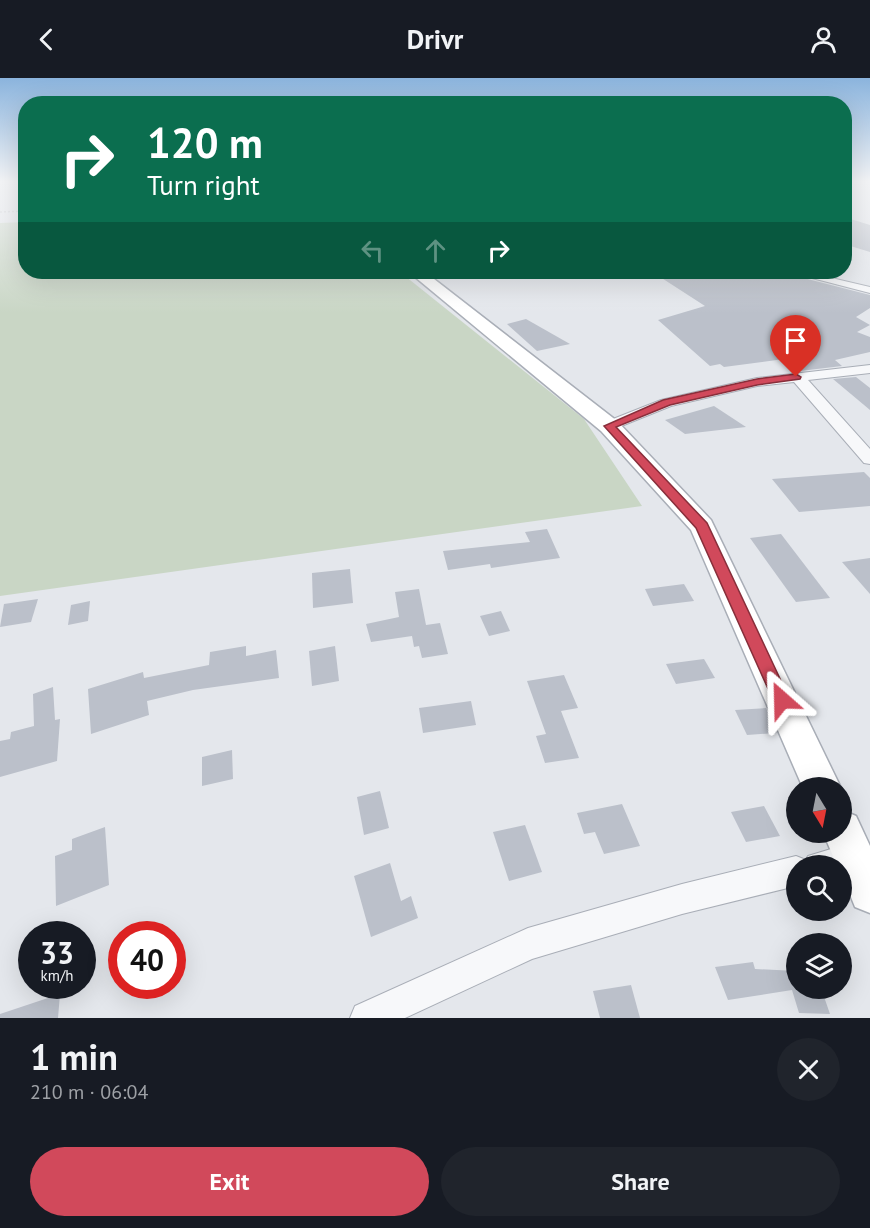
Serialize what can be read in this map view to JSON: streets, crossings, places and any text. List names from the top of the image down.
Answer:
{
  "north": "bottom",
  "page": {
    "header": "Drivr",
    "turn": ["120 m", "Turn right"],
    "speed": "33 km/h",
    "limit": "40",
    "heading": ["1 min", "210 m · 06:04"],
    "buttons": ["Exit", "Share"]
  }
}
